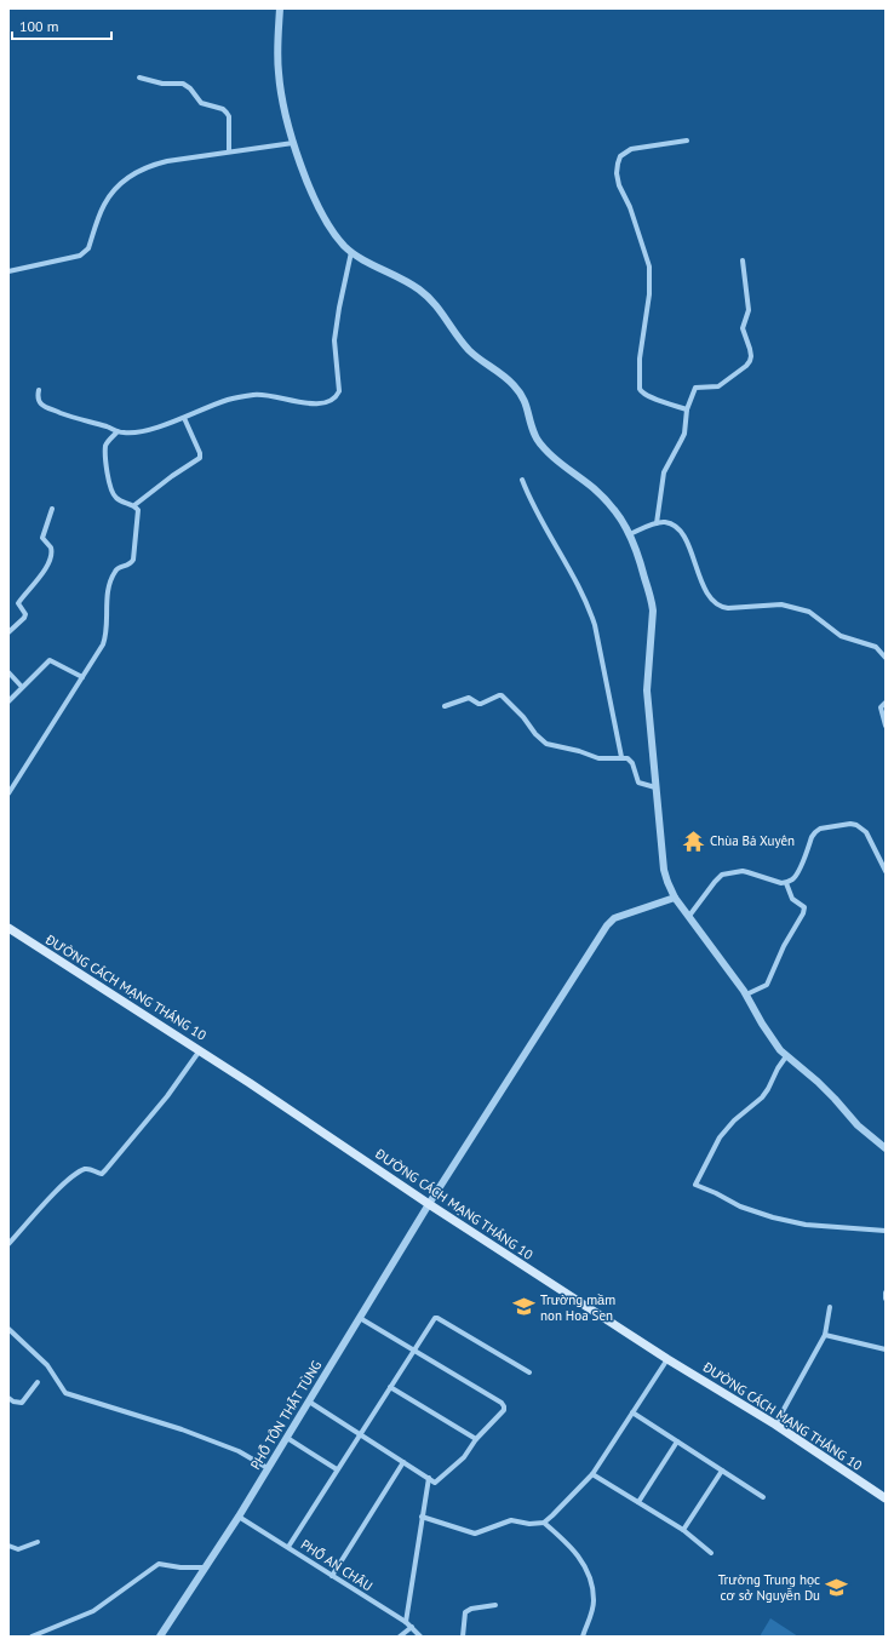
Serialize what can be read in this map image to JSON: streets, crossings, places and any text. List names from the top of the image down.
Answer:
{
  "streets": {
    "main road": ["ĐƯỜNG CÁCH MẠNG THÁNG 10"],
    "street": ["PHỐ TÔN THẤT TÙNG", "PHỐ AN CHÂU"]
  },
  "crossings": [
    ["ĐƯỜNG CÁCH MẠNG THÁNG 10", "PHỐ TÔN THẤT TÙNG"],
    ["PHỐ TÔN THẤT TÙNG", "PHỐ AN CHÂU"]
  ],
  "places": {
    "temple": ["Chùa Bá Xuyên"],
    "school or university": ["Trường mầm non Hoa Sen", "Trường Trung học cơ sở Nguyễn Du"]
  },
  "scale_bar": "100 m"
}
